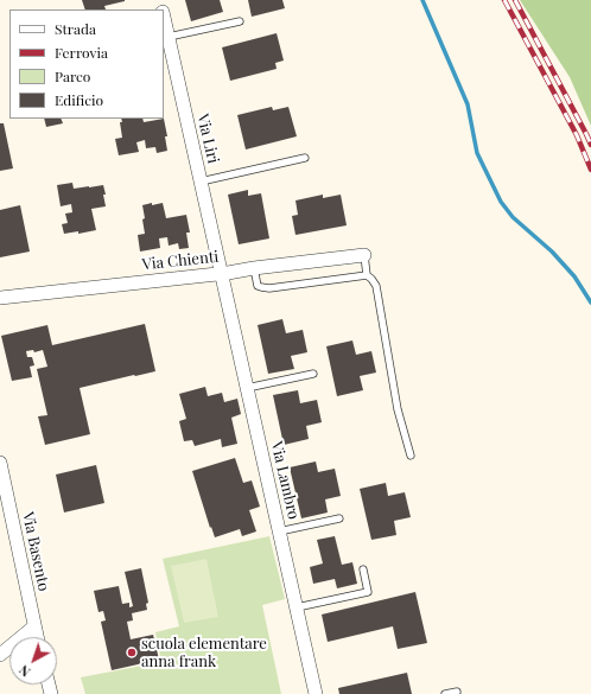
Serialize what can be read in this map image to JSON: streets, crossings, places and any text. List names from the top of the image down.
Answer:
{
  "streets": {
    "street": [
      "Via Liri",
      "Via Chienti",
      "Via Lambro",
      "Via Basento"
    ]
  },
  "crossings": [
    ["Via Liri", "Via Chienti"],
    ["Via Liri", "Via Lambro"],
    ["Via Chienti", "Via Lambro"]
  ],
  "places": ["scuola elementare anna frank"],
  "legend": [
    "Strada",
    "Ferrovia",
    "Parco",
    "Edificio"
  ],
  "north": "bottom left"
}
